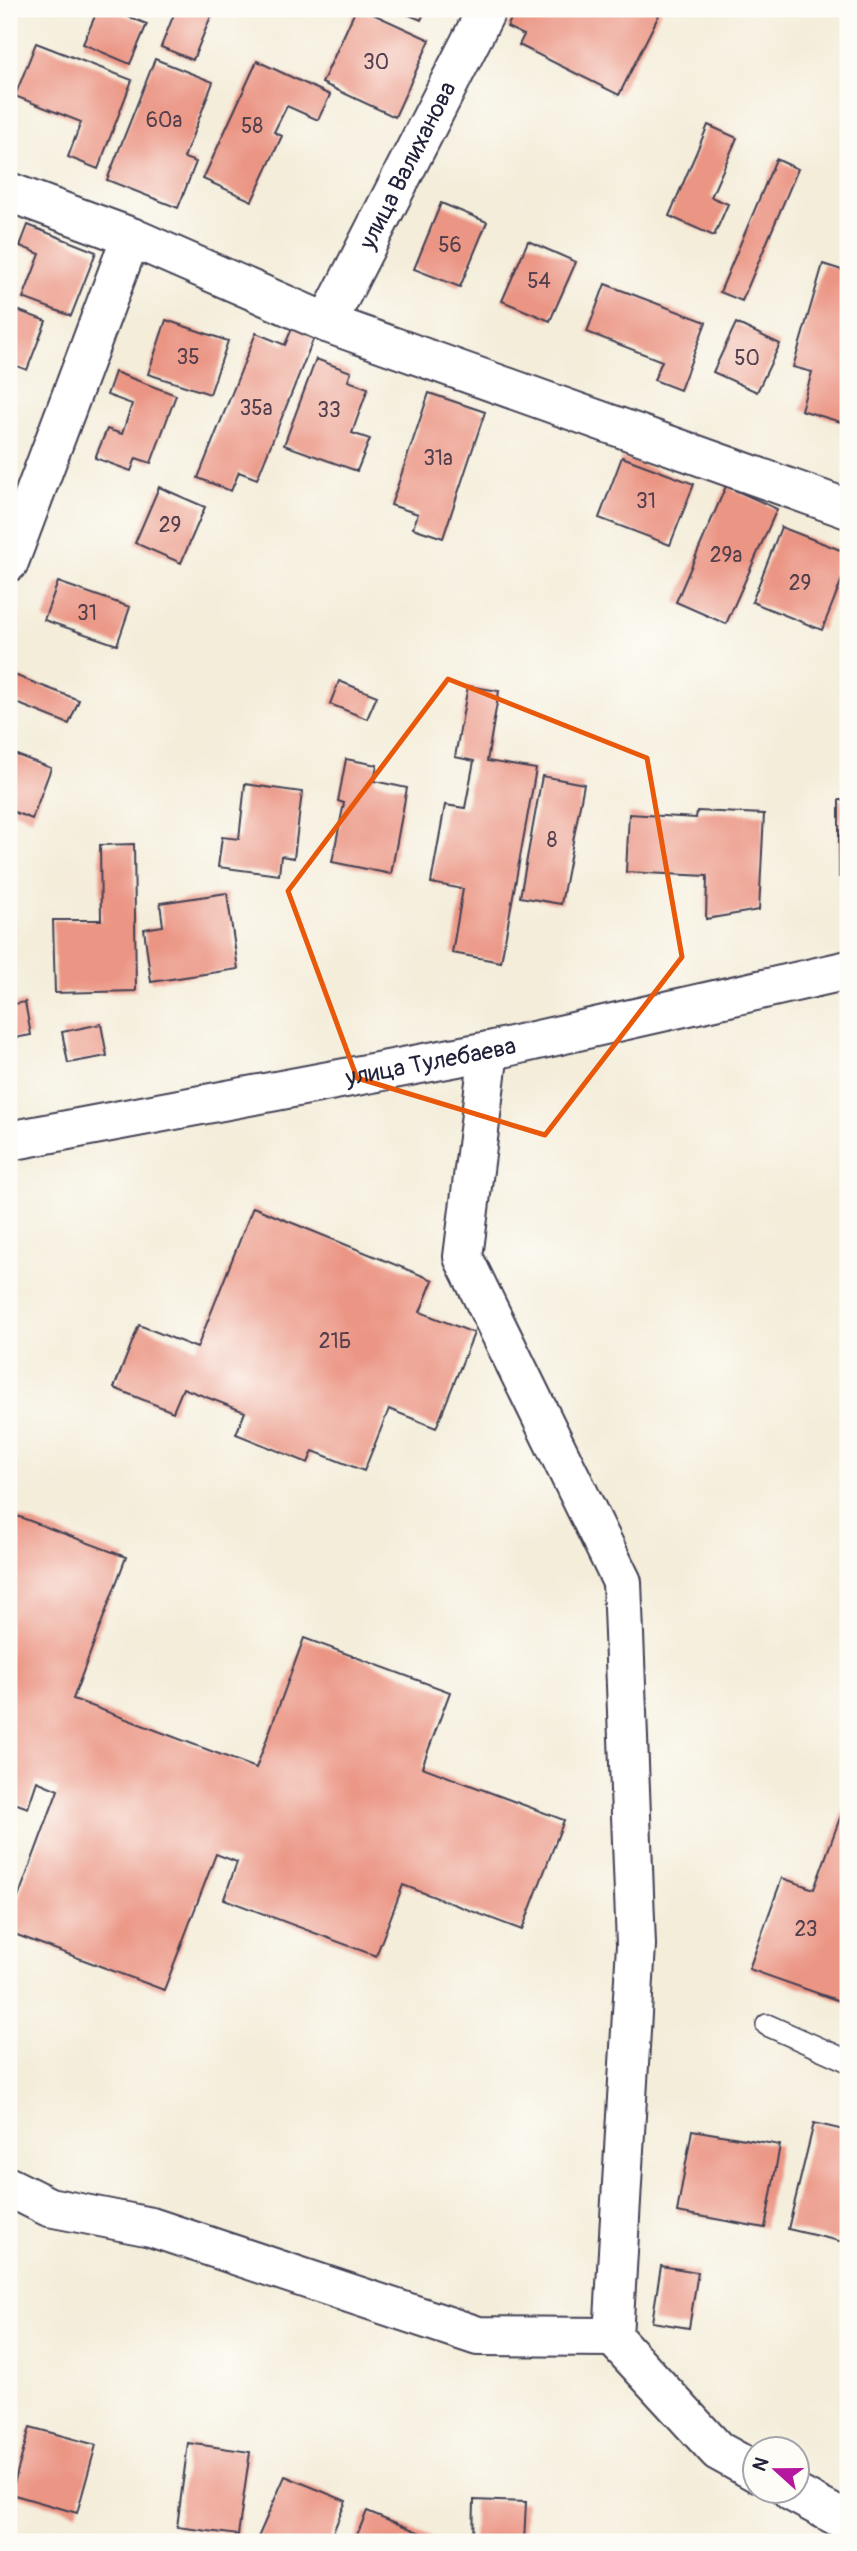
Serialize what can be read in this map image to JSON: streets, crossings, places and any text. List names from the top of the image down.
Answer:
{
  "streets": {
    "street": ["улица Валиханова", "улица Тулебаева"]
  },
  "house_numbers": [
    "30",
    "60а",
    "58",
    "56",
    "54",
    "35",
    "50",
    "35а",
    "33",
    "31а",
    "31",
    "29",
    "29а",
    "29",
    "31",
    "8",
    "21Б",
    "23"
  ],
  "north": "left"
}
